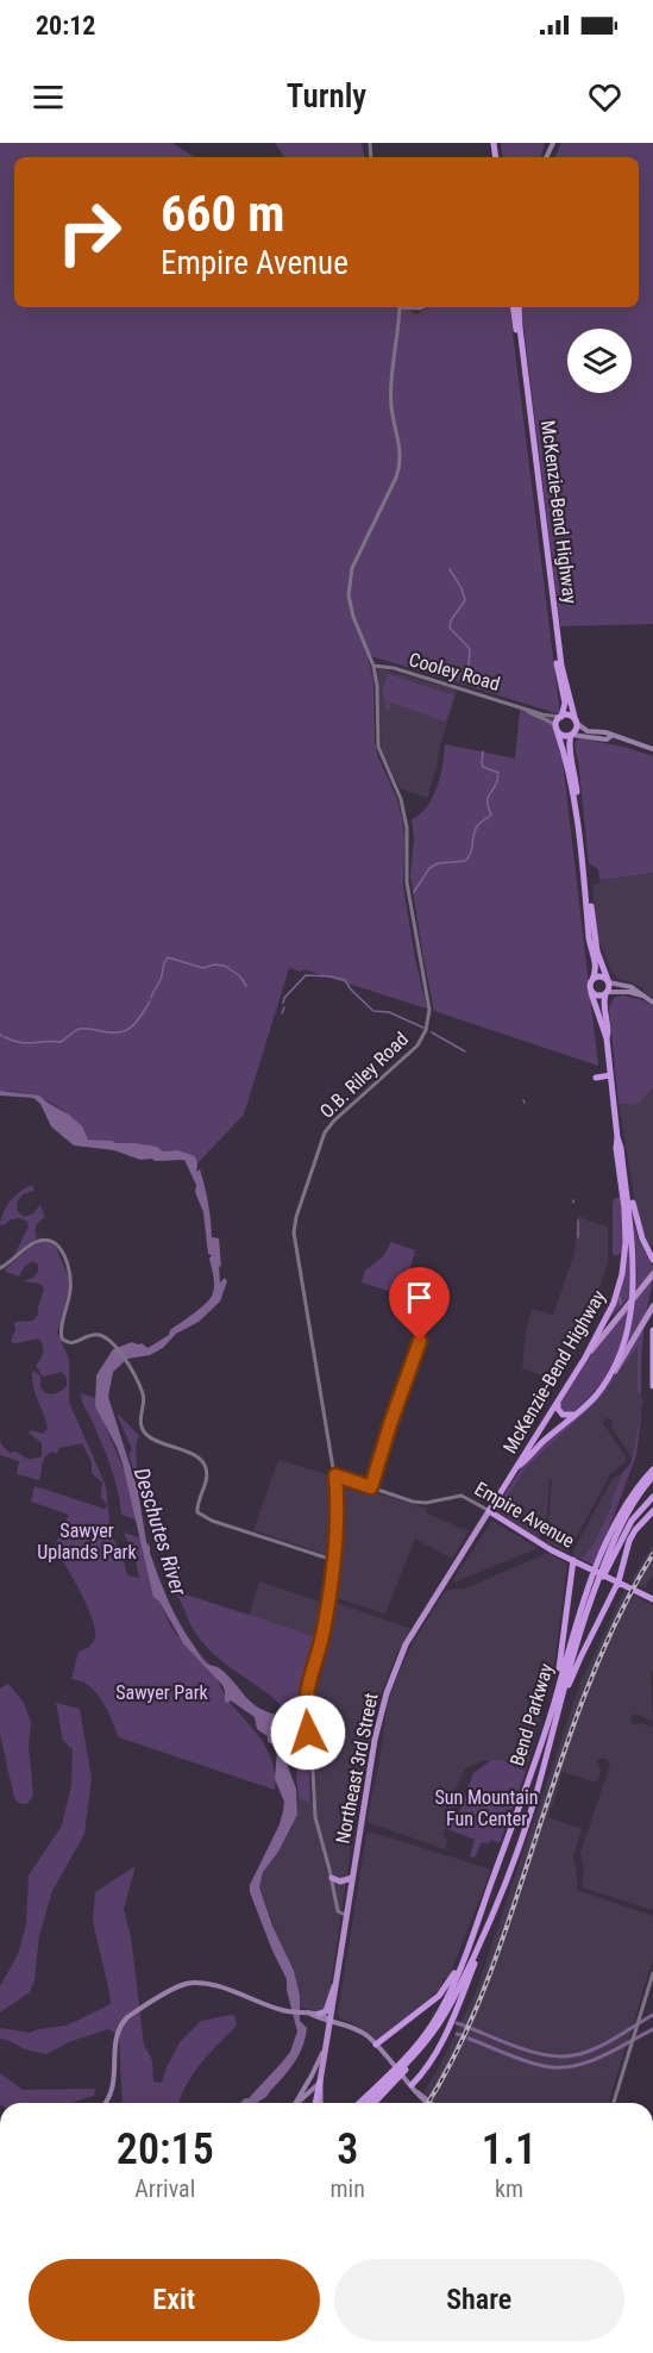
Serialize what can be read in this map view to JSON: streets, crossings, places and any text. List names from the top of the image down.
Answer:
{
  "streets": {
    "highway": [
      "McKenzie-Bend Highway",
      "Empire Avenue",
      "Bend Parkway",
      "Northeast 3rd Street"
    ],
    "street": ["Cooley Road", "O.B. Riley Road"]
  },
  "crossings": [
    ["McKenzie-Bend Highway", "Cooley Road"],
    ["McKenzie-Bend Highway", "Northeast 3rd Street"],
    ["Cooley Road", "O.B. Riley Road"],
    ["O.B. Riley Road", "Empire Avenue"],
    ["O.B. Riley Road", "Northeast 3rd Street"],
    ["Empire Avenue", "Northeast 3rd Street"]
  ],
  "water": ["Deschutes River"],
  "parks": ["Sawyer Uplands Park", "Sawyer Park", "Sun Mountain Fun Center"],
  "page": {
    "status": "20:12",
    "header": "Turnly",
    "turn": ["660 m", "Empire Avenue"],
    "eta": [
      "20:15",
      "Arrival",
      "3",
      "min",
      "1.1",
      "km"
    ],
    "buttons": ["Exit", "Share"]
  }
}
